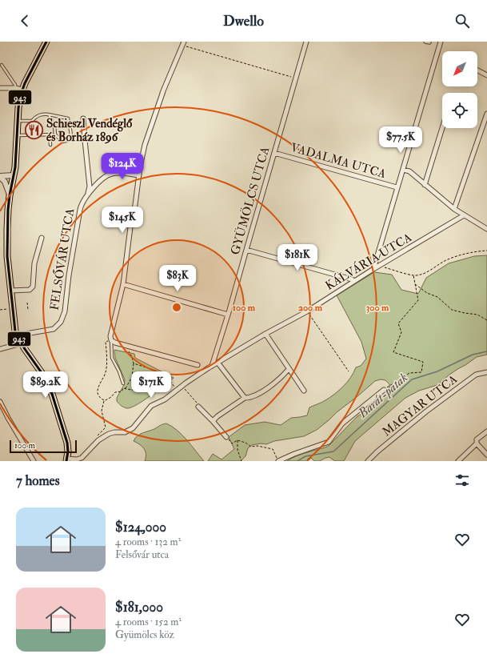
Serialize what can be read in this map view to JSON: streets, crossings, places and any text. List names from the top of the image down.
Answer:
{
  "streets": {
    "street": [
      "VADALMA UTCA",
      "GYÜMÖLCS UTCA",
      "FELSŐVÁR UTCA",
      "KÁLVÁRIA UTCA",
      "MAGYAR UTCA"
    ]
  },
  "crossings": [
    ["VADALMA UTCA", "GYÜMÖLCS UTCA"],
    ["GYÜMÖLCS UTCA", "KÁLVÁRIA UTCA"]
  ],
  "water": ["Barát-patak"],
  "places": {
    "restaurant": ["Schieszl Vendéglő és Borház 1896"]
  },
  "lines": ["transit line 943"],
  "scale_bar": "100 m",
  "north": "bottom left",
  "page": {
    "header": "Dwello",
    "price": [
      "$77.5K",
      "$124K",
      "$145K",
      "$181K",
      "$83K",
      "$89.2K",
      "$171K"
    ],
    "scale": "100 m",
    "heading": "7 homes",
    "list": [
      {
        "name": "$124,000",
        "note": "4 rooms · 132 m² · Felsővár utca"
      },
      {
        "name": "$181,000",
        "note": "4 rooms · 152 m² · Gyümölcs köz"
      }
    ]
  },
  "rings": ["100 m", "200 m", "300 m"]
}
